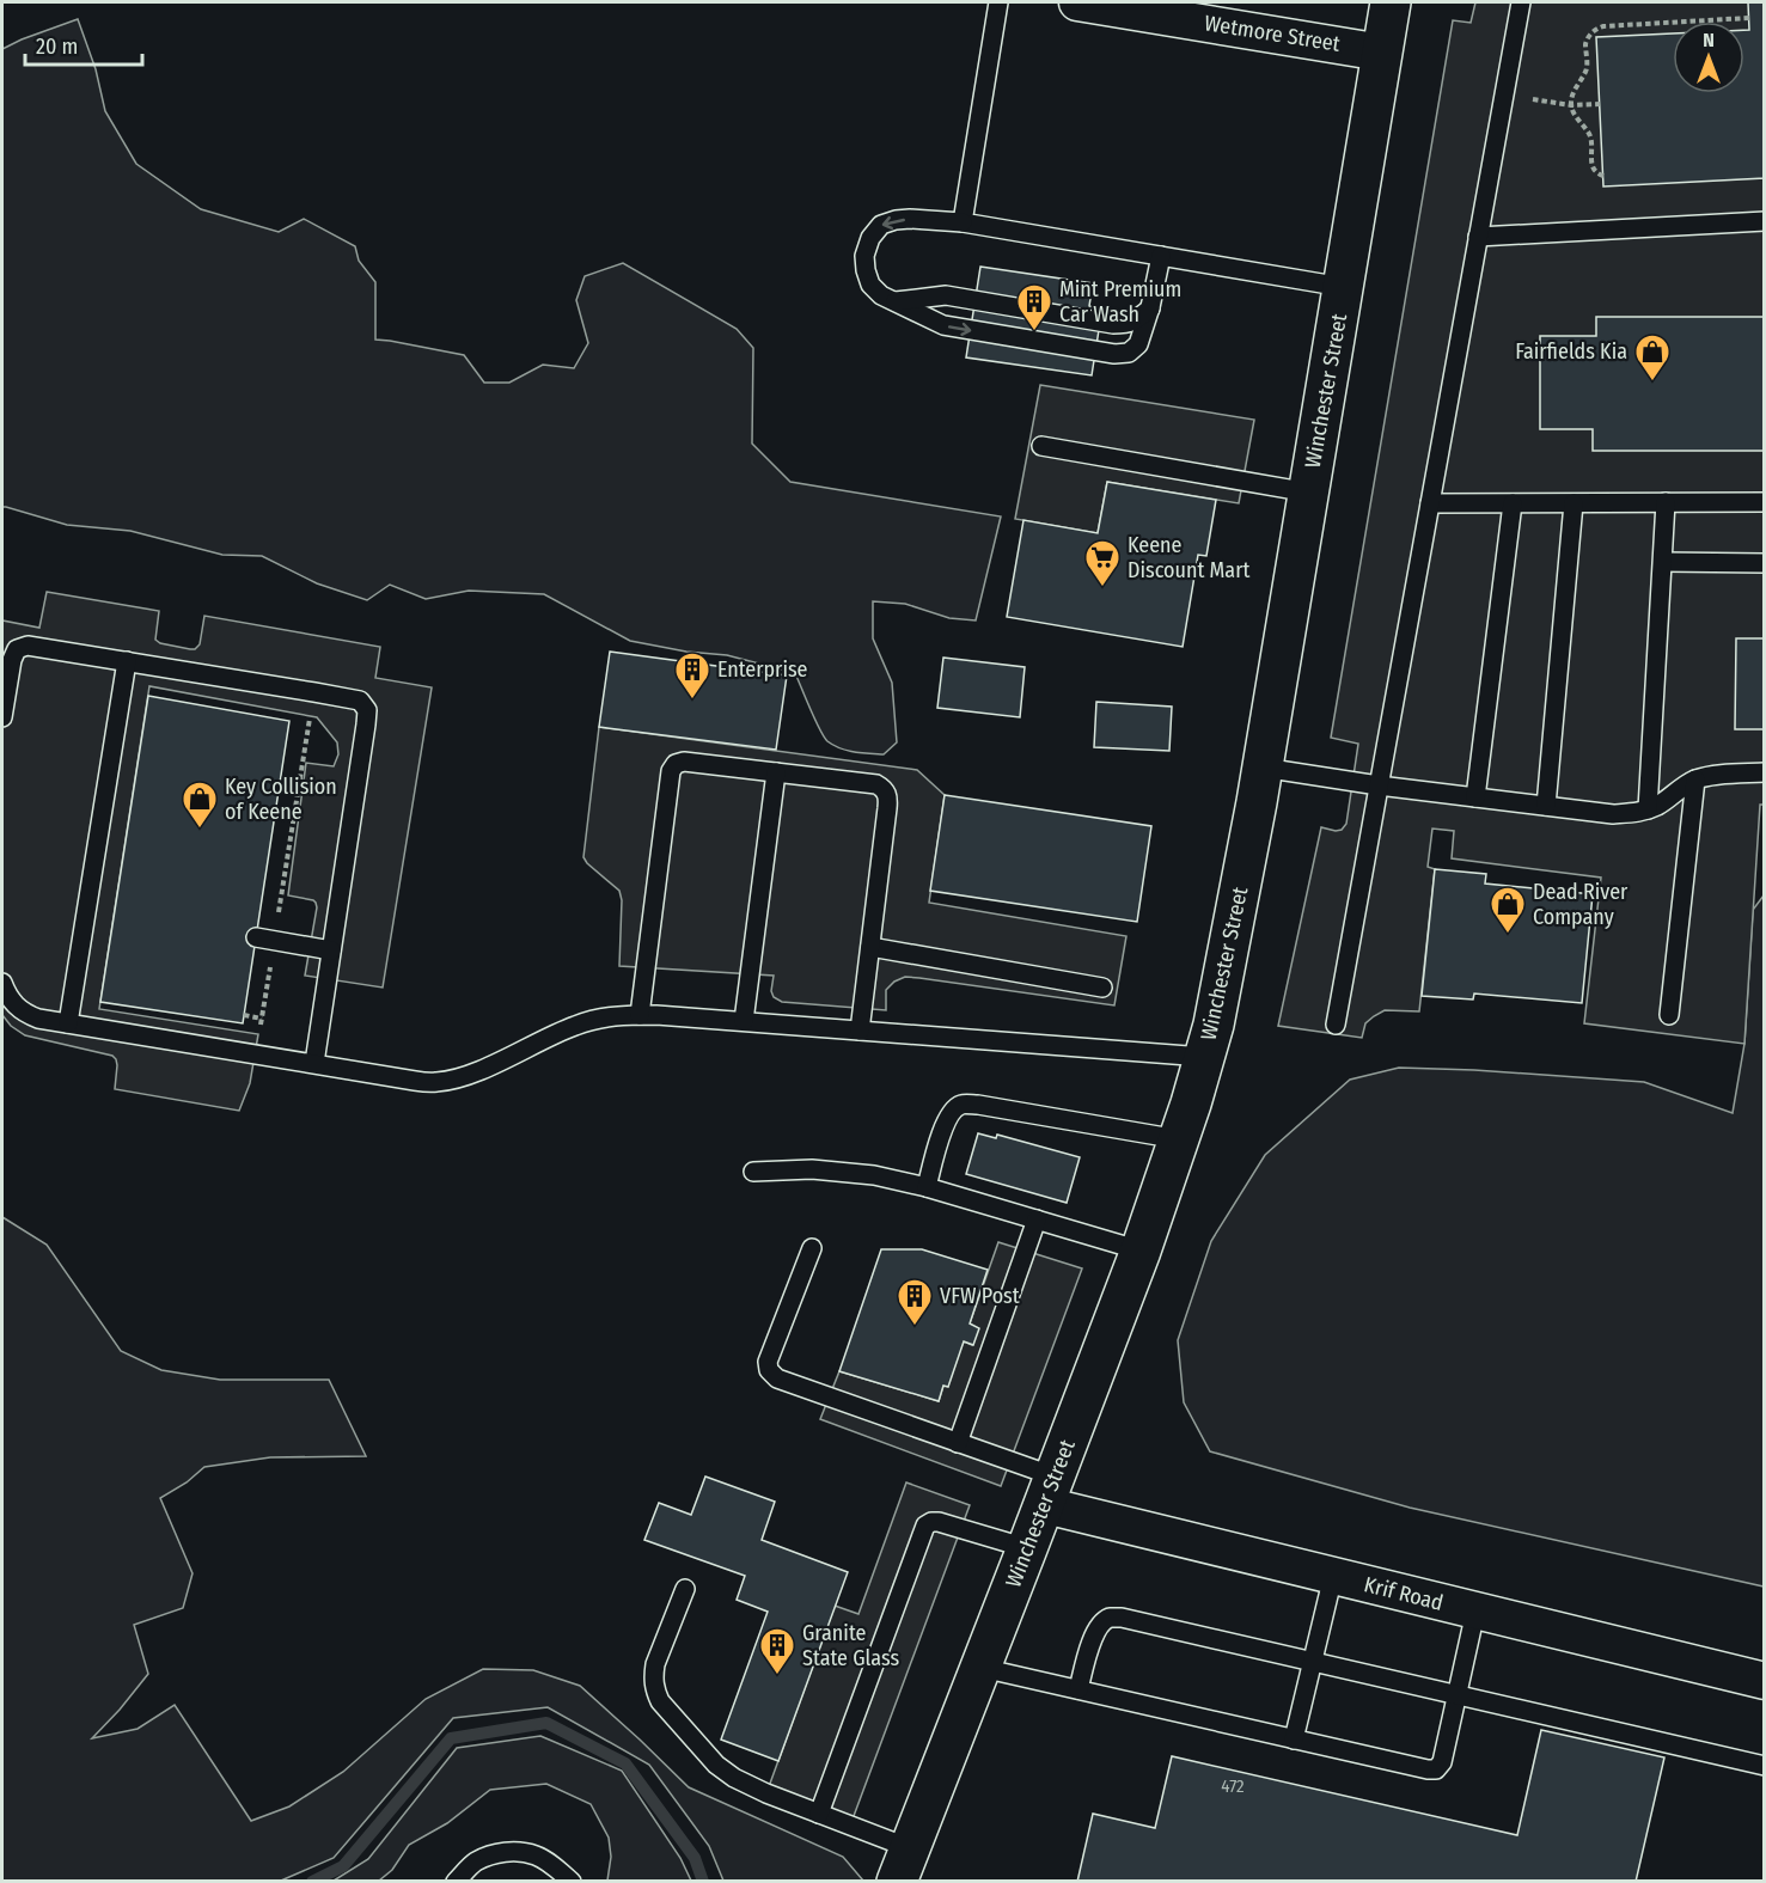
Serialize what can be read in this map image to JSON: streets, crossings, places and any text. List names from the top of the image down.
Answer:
{
  "streets": {
    "main road": ["Winchester Street"],
    "street": ["Wetmore Street", "Krif Road"]
  },
  "crossings": [
    ["Wetmore Street", "Winchester Street"],
    ["Winchester Street", "Krif Road"]
  ],
  "places": {
    "building": [
      "Mint Premium Car Wash",
      "Enterprise",
      "VFW Post",
      "Granite State Glass"
    ],
    "shop": ["Fairfields Kia", "Key Collision of Keene", "Dead River Company"],
    "supermarket": ["Keene Discount Mart"]
  },
  "house_numbers": ["472"],
  "scale_bar": "20 m",
  "north": "top"
}
